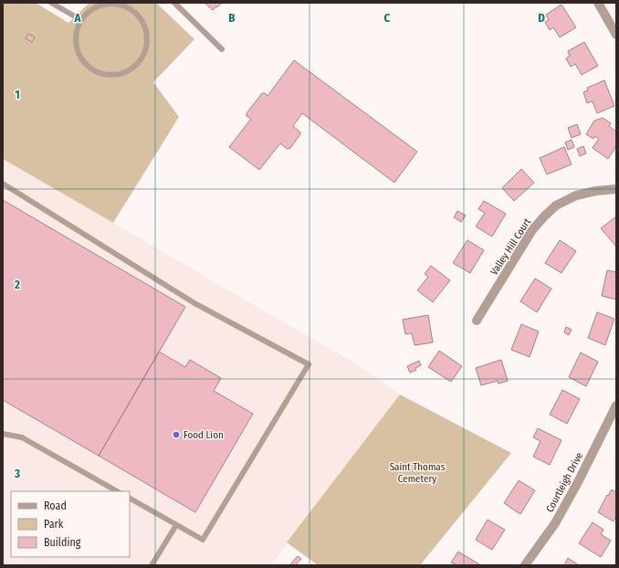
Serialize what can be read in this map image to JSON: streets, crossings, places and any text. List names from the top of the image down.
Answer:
{
  "streets": {
    "street": ["Valley Hill Court", "Courtleigh Drive"]
  },
  "parks": ["Saint Thomas Cemetery"],
  "places": ["Food Lion"],
  "legend": ["Road", "Park", "Building"],
  "grid": {
    "columns": [
      "A",
      "B",
      "C",
      "D"
    ],
    "rows": ["1", "2", "3"]
  }
}
